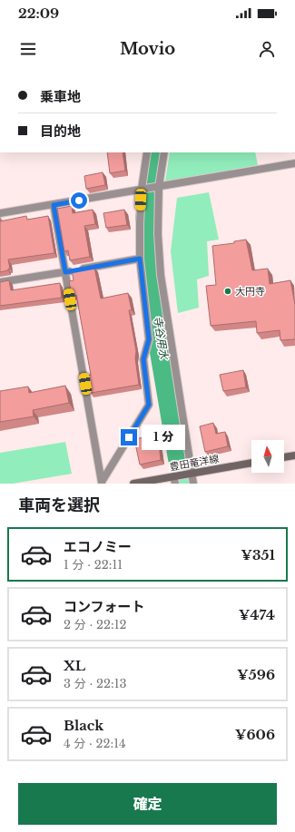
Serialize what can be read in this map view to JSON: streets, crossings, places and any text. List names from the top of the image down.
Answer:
{
  "streets": {
    "main road": ["豊田竜洋線"]
  },
  "water": ["寺谷用水"],
  "places": ["大円寺"],
  "north": "top",
  "page": {
    "status": "22:09",
    "header": "Movio",
    "banner": ["乗車地", "目的地"],
    "bubble": "1 分",
    "heading": "車両を選択",
    "list": [
      {
        "name": "エコノミー",
        "note": "1 分 · 22:11",
        "value": "¥351"
      },
      {
        "name": "コンフォート",
        "note": "2 分 · 22:12",
        "value": "¥474"
      },
      {
        "name": "XL",
        "note": "3 分 · 22:13",
        "value": "¥596"
      },
      {
        "name": "Black",
        "note": "4 分 · 22:14",
        "value": "¥606"
      }
    ],
    "buttons": "確定"
  }
}
